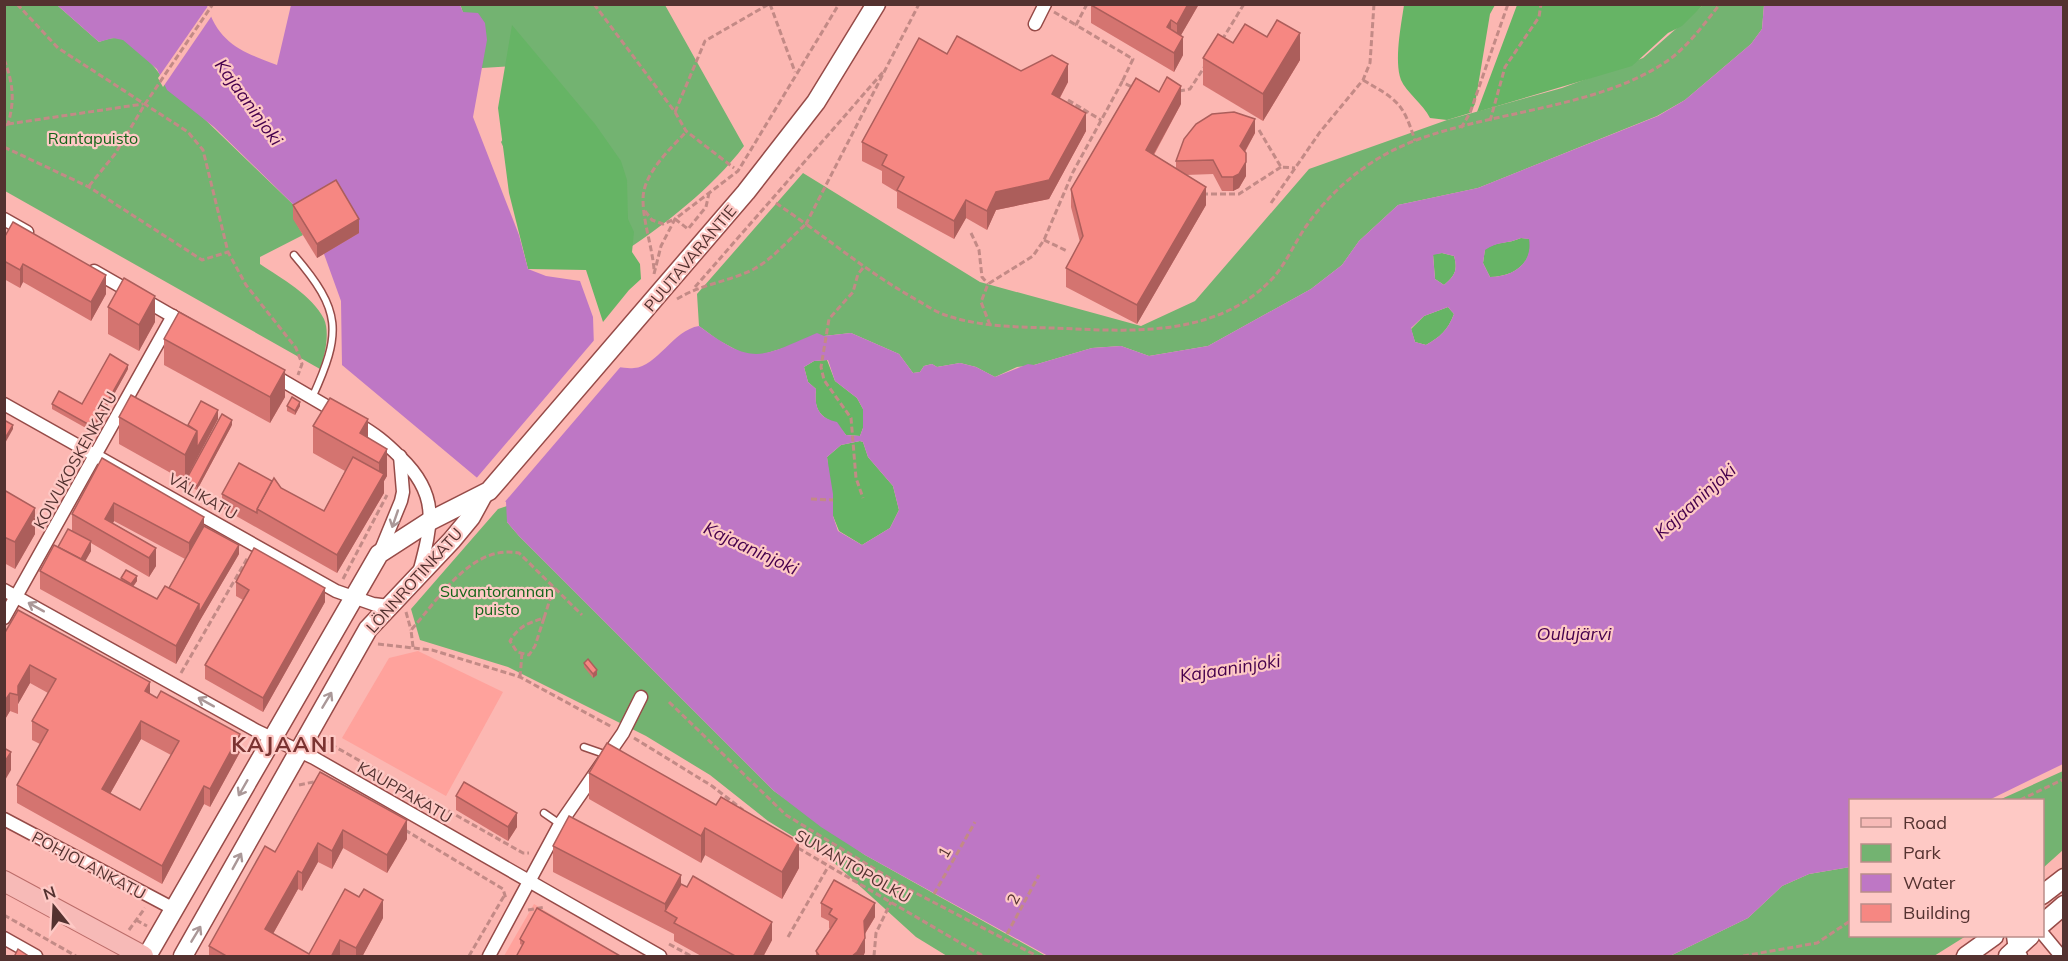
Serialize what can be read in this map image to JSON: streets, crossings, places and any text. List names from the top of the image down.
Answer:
{
  "streets": {
    "main road": ["PUUTAVARANTIE", "LÖNNROTINKATU"],
    "street": [
      "KOIVUKOSKENKATU",
      "VÄLIKATU",
      "KAUPPAKATU",
      "POHJOLANKATU"
    ],
    "path": ["1", "SUVANTOPOLKU", "2"]
  },
  "crossings": [
    ["PUUTAVARANTIE", "LÖNNROTINKATU"],
    ["KOIVUKOSKENKATU", "VÄLIKATU"],
    ["KOIVUKOSKENKATU", "KAUPPAKATU"],
    ["VÄLIKATU", "LÖNNROTINKATU"],
    ["LÖNNROTINKATU", "KAUPPAKATU"],
    ["LÖNNROTINKATU", "POHJOLANKATU"]
  ],
  "one_way": ["KAUPPAKATU"],
  "districts": ["KAJAANI"],
  "water": ["Kajaaninjoki", "Oulujärvi"],
  "parks": ["Rantapuisto", "Suvantorannan puisto"],
  "legend": [
    "Road",
    "Park",
    "Water",
    "Building"
  ],
  "north": "top"
}
